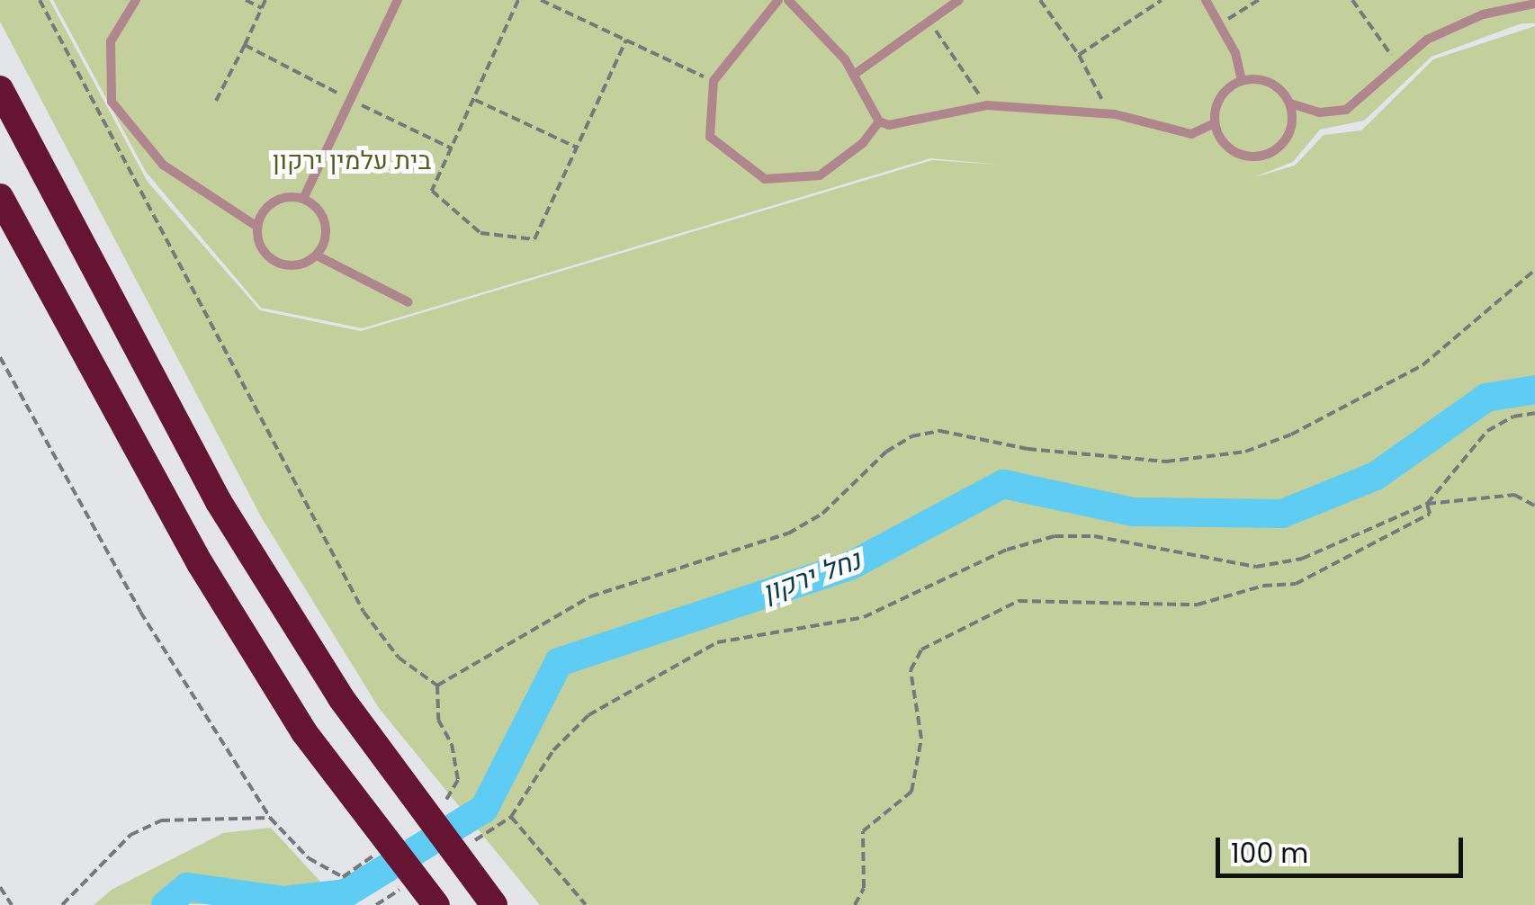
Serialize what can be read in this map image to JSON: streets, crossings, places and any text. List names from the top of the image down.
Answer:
{
  "water": ["נחל ירקון"],
  "parks": ["בית עלמין ירקון"],
  "scale_bar": "100 m"
}
